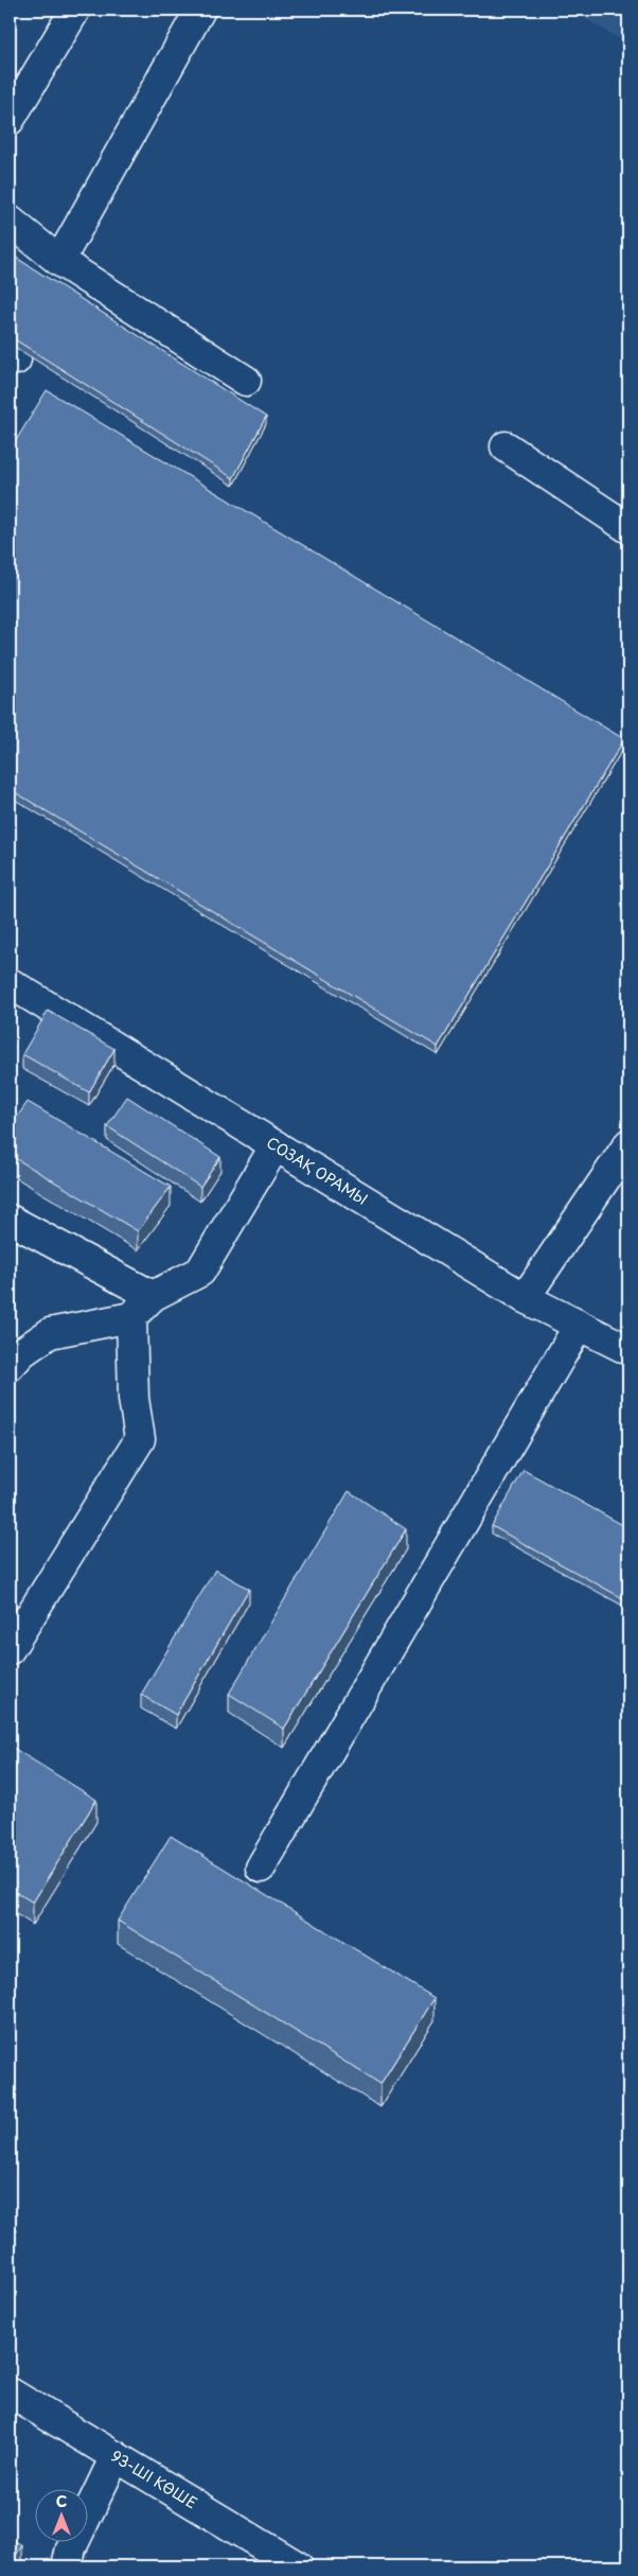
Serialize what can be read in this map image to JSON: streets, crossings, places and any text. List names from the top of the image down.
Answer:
{
  "streets": {
    "lane": ["СОЗАҚ ОРАМЫ", "93-ШІ КӨШЕ"]
  },
  "north": "top"
}
